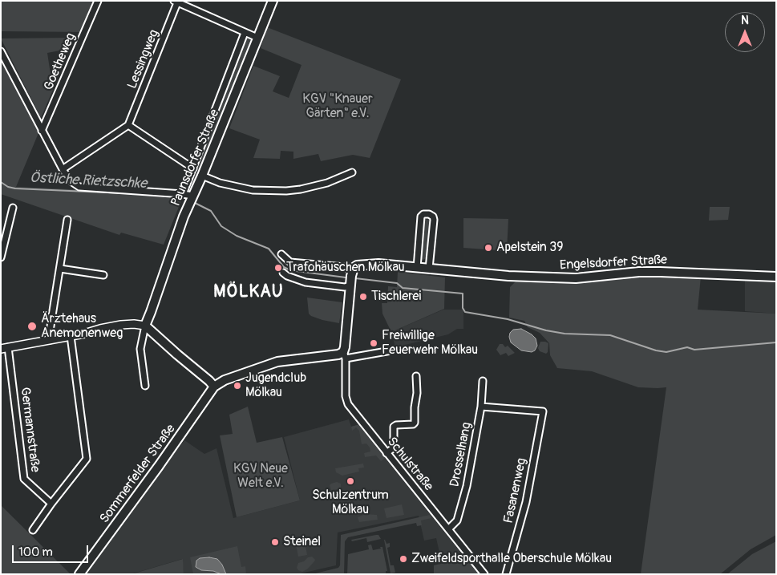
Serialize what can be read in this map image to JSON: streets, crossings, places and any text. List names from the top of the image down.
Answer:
{
  "streets": {
    "main road": ["Paunsdorfer Straße", "Engelsdorfer Straße", "Sommerfelder Straße"],
    "street": [
      "Lessingweg",
      "Goetheweg",
      "Germannstraße",
      "Drosselhang",
      "Schulstraße",
      "Fasanenweg"
    ]
  },
  "crossings": [
    ["Drosselhang", "Schulstraße"],
    ["Drosselhang", "Fasanenweg"]
  ],
  "districts": ["MÖLKAU"],
  "water": ["Östliche Rietzschke"],
  "parks": ["KGV \"Knauer Gärten\" e.V.", "KGV Neue Welt e.V."],
  "places": [
    "Apelstein 39",
    "Trafohäuschen Mölkau",
    "Tischlerei",
    "Ärztehaus Anemonenweg",
    "Freiwillige Feuerwehr Mölkau",
    "Jugendclub Mölkau",
    "Schulzentrum Mölkau",
    "Steinel",
    "Zweifeldsporthalle Oberschule Mölkau"
  ],
  "scale_bar": "100 m",
  "north": "top"
}
